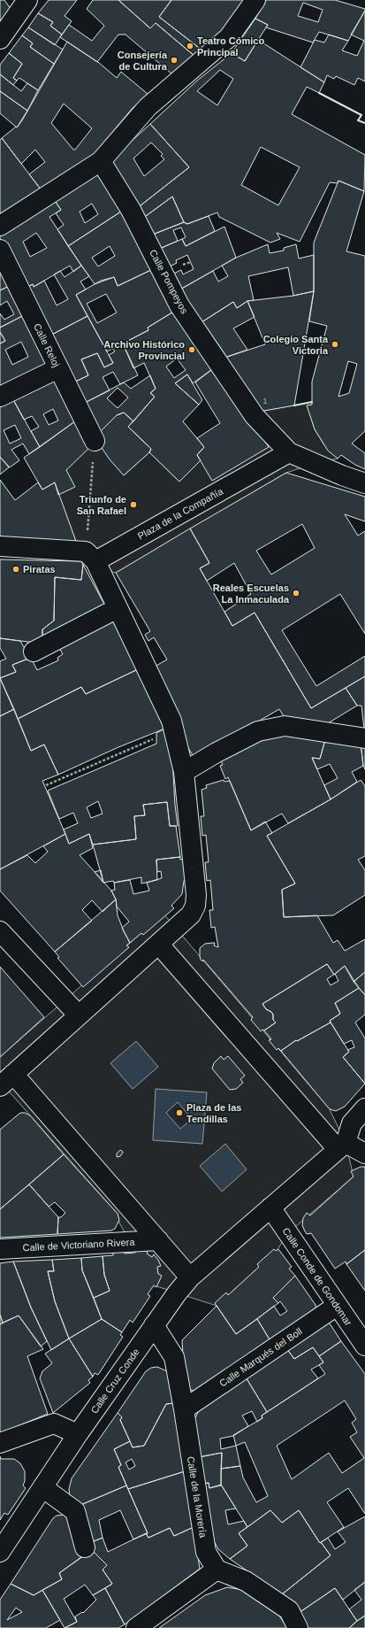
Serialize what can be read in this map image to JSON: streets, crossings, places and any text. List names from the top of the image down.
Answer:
{
  "streets": {
    "street": [
      "Calle Pompeyos",
      "Calle Reloj",
      "Plaza de la Compañía",
      "Calle de Victoriano Rivera",
      "Calle Conde de Gondomar",
      "Calle Marqués del Boll",
      "Calle Cruz Conde",
      "Calle de la Morería"
    ]
  },
  "crossings": [
    ["Calle Pompeyos", "Plaza de la Compañía"],
    ["Calle Conde de Gondomar", "Calle Marqués del Boll"],
    ["Calle Marqués del Boll", "Calle de la Morería"],
    ["Calle Cruz Conde", "Calle de la Morería"]
  ],
  "places": [
    "Teatro Cómico Principal",
    "Consejería de Cultura",
    "Colegio Santa Victoria",
    "Archivo Histórico Provincial",
    "Triunfo de San Rafael",
    "Piratas",
    "Reales Escuelas La Inmaculada",
    "Plaza de las Tendillas"
  ],
  "house_numbers": ["1"]
}
